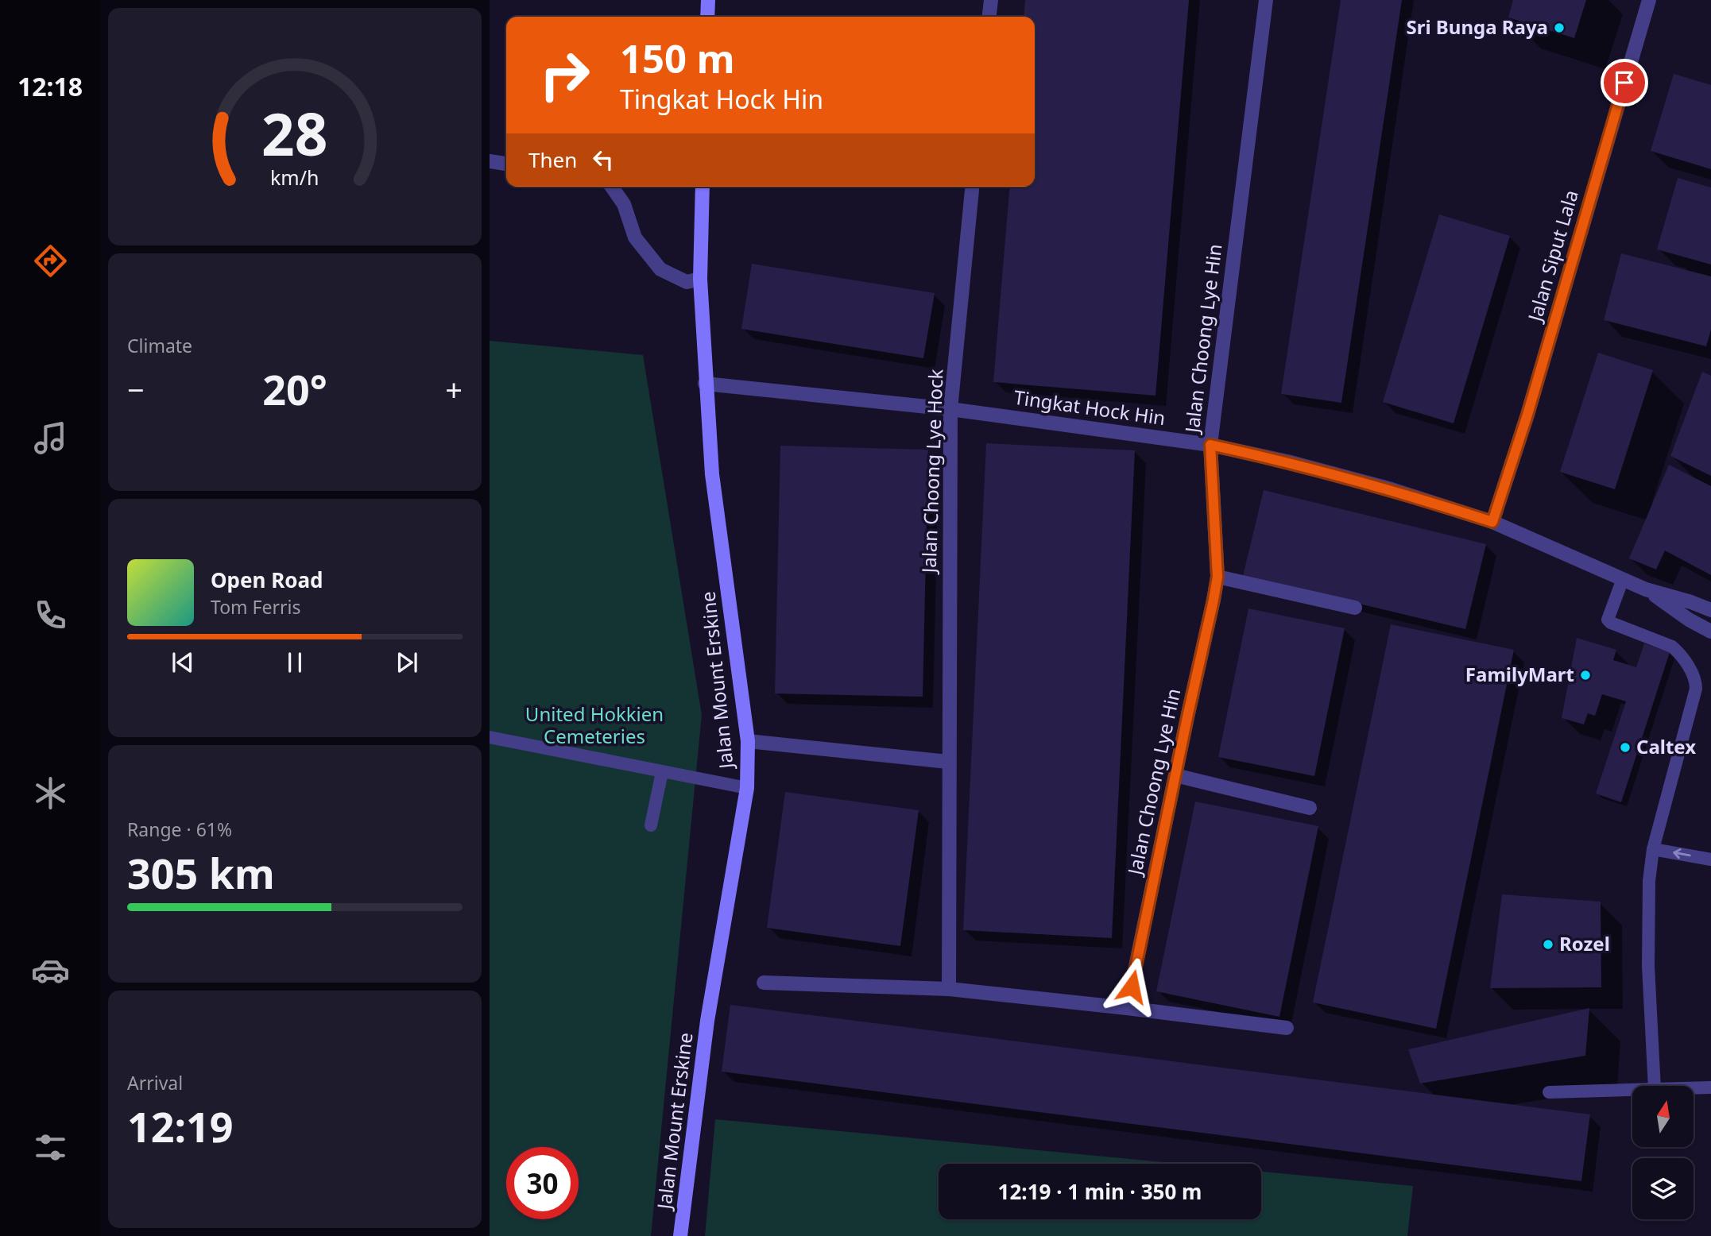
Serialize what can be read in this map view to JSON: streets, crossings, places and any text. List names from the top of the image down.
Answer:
{
  "streets": {
    "main road": ["Jalan Mount Erskine"],
    "street": [
      "Jalan Siput Lala",
      "Jalan Choong Lye Hin",
      "Tingkat Hock Hin",
      "Jalan Choong Lye Hock"
    ]
  },
  "crossings": [
    ["Jalan Siput Lala", "Tingkat Hock Hin"],
    ["Jalan Choong Lye Hin", "Tingkat Hock Hin"],
    ["Tingkat Hock Hin", "Jalan Choong Lye Hock"],
    ["Tingkat Hock Hin", "Jalan Mount Erskine"]
  ],
  "parks": ["United Hokkien Cemeteries"],
  "places": [
    "Sri Bunga Raya",
    "FamilyMart",
    "Caltex",
    "Rozel"
  ],
  "north": "top",
  "page": {
    "tabs": "12:18",
    "turn": ["150 m", "Tingkat Hock Hin"],
    "then": "Then",
    "tile": [
      "Climate",
      ["Range · 61%", "305 km"],
      ["Arrival", "12:19"]
    ],
    "heat": ["−", "20°", "+"],
    "song": ["Open Road", "Tom Ferris"],
    "limit": "30",
    "trip": "12:19 · 1 min · 350 m",
    "gauge": ["28", "km/h"]
  }
}
